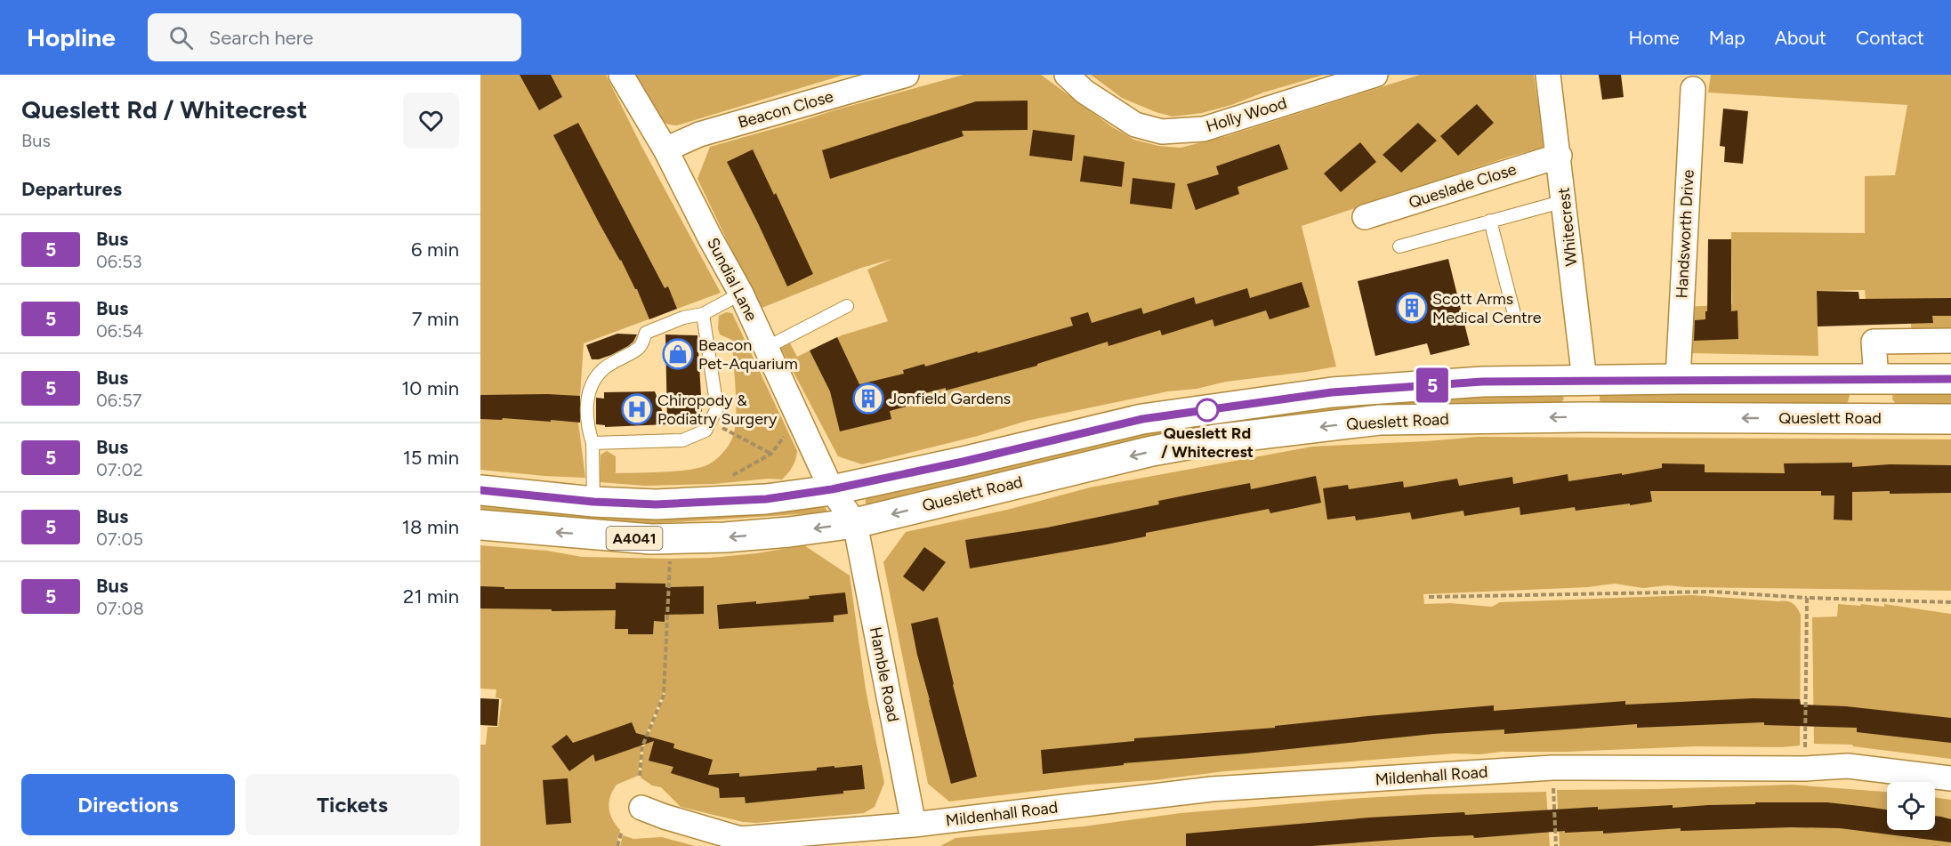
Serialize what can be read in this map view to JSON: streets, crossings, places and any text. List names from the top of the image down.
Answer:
{
  "streets": {
    "highway": ["Queslett Road", "A4041"],
    "street": [
      "Beacon Close",
      "Holly Wood",
      "Queslade Close",
      "Whitecrest",
      "Handsworth Drive",
      "Sundial Lane",
      "Hamble Road",
      "Mildenhall Road"
    ]
  },
  "crossings": [
    ["Beacon Close", "Sundial Lane"],
    ["Queslade Close", "Whitecrest"],
    ["Whitecrest", "Queslett Road"],
    ["Handsworth Drive", "Queslett Road"],
    ["Sundial Lane", "Queslett Road"],
    ["Queslett Road", "Hamble Road"],
    ["Hamble Road", "Mildenhall Road"]
  ],
  "places": {
    "building": ["Scott Arms Medical Centre", "Jonfield Gardens"],
    "shop": ["Beacon Pet-Aquarium"],
    "hospital": ["Chiropody & Podiatry Surgery"],
    "other": ["Queslett Rd / Whitecrest"]
  },
  "lines": ["bus line 5"],
  "page": {
    "header": "Hopline",
    "search": "Search here",
    "nav": [
      "Home",
      "Map",
      "About",
      "Contact"
    ],
    "heading": [
      ["Queslett Rd / Whitecrest", "Bus"],
      "Departures"
    ],
    "on_map": "5",
    "list": [
      {
        "mark": "5",
        "name": "Bus",
        "note": "06:53",
        "value": "6 min"
      },
      {
        "mark": "5",
        "name": "Bus",
        "note": "06:54",
        "value": "7 min"
      },
      {
        "mark": "5",
        "name": "Bus",
        "note": "06:57",
        "value": "10 min"
      },
      {
        "mark": "5",
        "name": "Bus",
        "note": "07:02",
        "value": "15 min"
      },
      {
        "mark": "5",
        "name": "Bus",
        "note": "07:05",
        "value": "18 min"
      },
      {
        "mark": "5",
        "name": "Bus",
        "note": "07:08",
        "value": "21 min"
      }
    ],
    "buttons": ["Directions", "Tickets"]
  }
}
